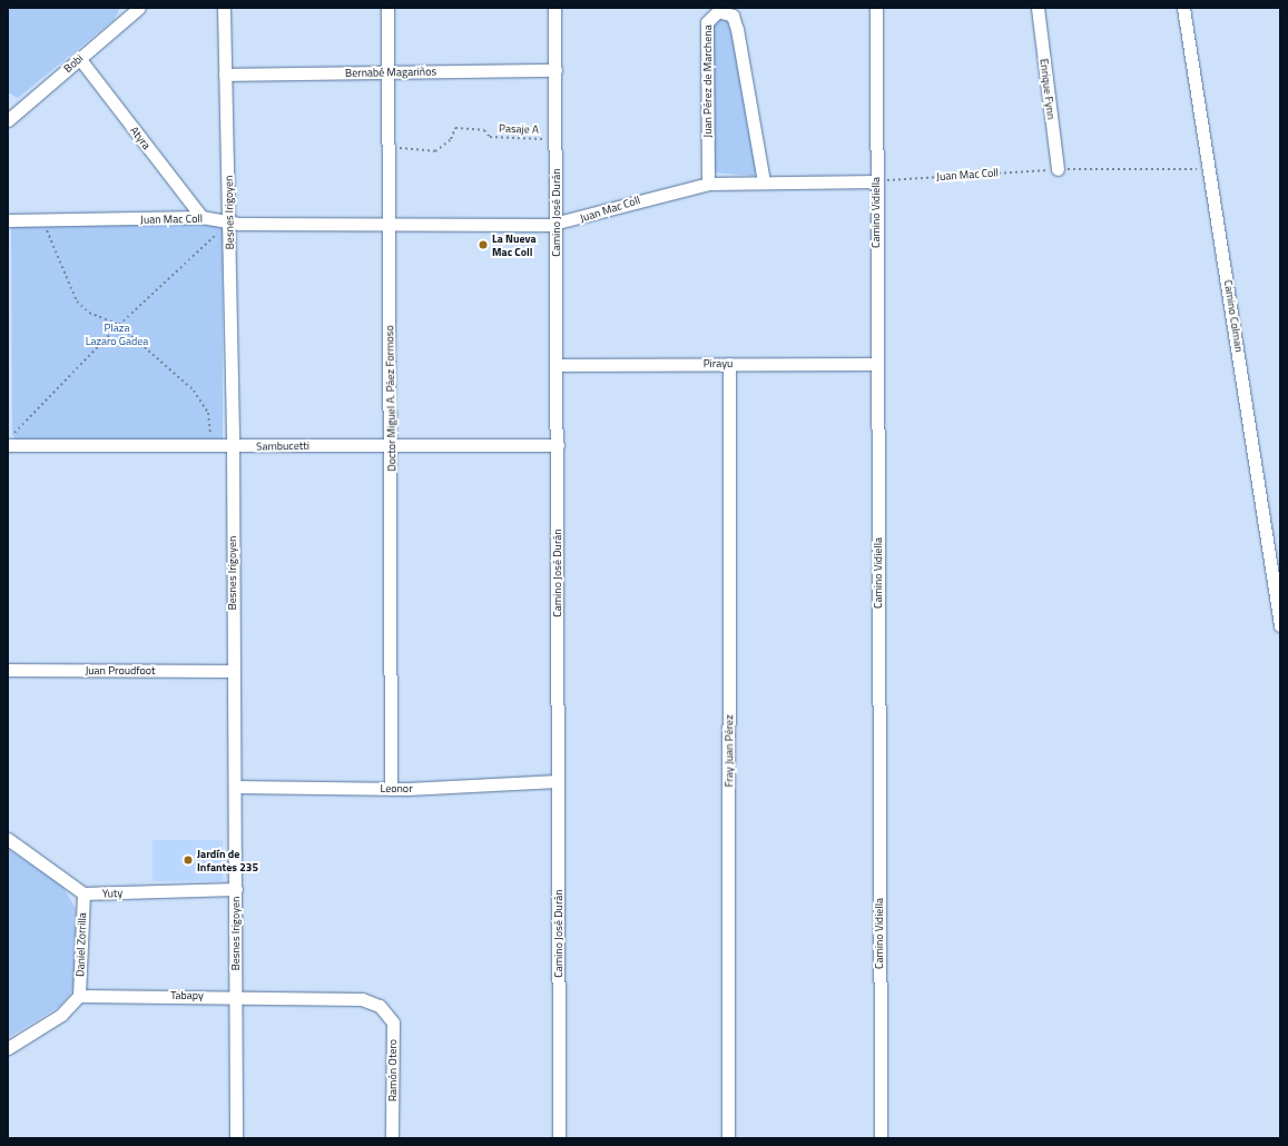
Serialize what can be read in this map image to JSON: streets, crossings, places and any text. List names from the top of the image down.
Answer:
{
  "streets": {
    "street": [
      "Bobi",
      "Bernabé Magariños",
      "Juan Pérez de Marchena",
      "Enrique Fynn",
      "Atyra",
      "Juan Mac Coll",
      "Besnes Irigoyen",
      "Camino José Durán",
      "Camino Vidiella",
      "Camino Colman",
      "Pirayu",
      "Doctor Miguel A. Páez Formoso",
      "Sambucetti",
      "Juan Proudfoot",
      "Fray Juan Pérez",
      "Leonor",
      "Yuty",
      "Daniel Zorrilla",
      "Tabapy",
      "Ramón Otero"
    ],
    "path": ["Pasaje A"]
  },
  "crossings": [
    ["Bobi", "Atyra"],
    ["Bernabé Magariños", "Besnes Irigoyen"],
    ["Bernabé Magariños", "Camino José Durán"],
    ["Bernabé Magariños", "Doctor Miguel A. Páez Formoso"],
    ["Juan Pérez de Marchena", "Juan Mac Coll"],
    ["Enrique Fynn", "Juan Mac Coll"],
    ["Pasaje A", "Camino José Durán"],
    ["Pasaje A", "Doctor Miguel A. Páez Formoso"],
    ["Atyra", "Juan Mac Coll"],
    ["Juan Mac Coll", "Besnes Irigoyen"],
    ["Juan Mac Coll", "Camino José Durán"],
    ["Juan Mac Coll", "Camino Vidiella"],
    ["Juan Mac Coll", "Camino Colman"],
    ["Juan Mac Coll", "Doctor Miguel A. Páez Formoso"],
    ["Besnes Irigoyen", "Sambucetti"],
    ["Besnes Irigoyen", "Juan Proudfoot"],
    ["Besnes Irigoyen", "Leonor"],
    ["Besnes Irigoyen", "Yuty"],
    ["Besnes Irigoyen", "Tabapy"],
    ["Camino José Durán", "Pirayu"],
    ["Camino José Durán", "Sambucetti"],
    ["Camino José Durán", "Leonor"],
    ["Camino Vidiella", "Pirayu"],
    ["Pirayu", "Fray Juan Pérez"],
    ["Doctor Miguel A. Páez Formoso", "Sambucetti"],
    ["Doctor Miguel A. Páez Formoso", "Leonor"],
    ["Yuty", "Daniel Zorrilla"],
    ["Daniel Zorrilla", "Tabapy"],
    ["Tabapy", "Ramón Otero"]
  ],
  "parks": ["Plaza Lazaro Gadea"],
  "places": ["La Nueva Mac Coll", "Jardín de Infantes 235"]
}
